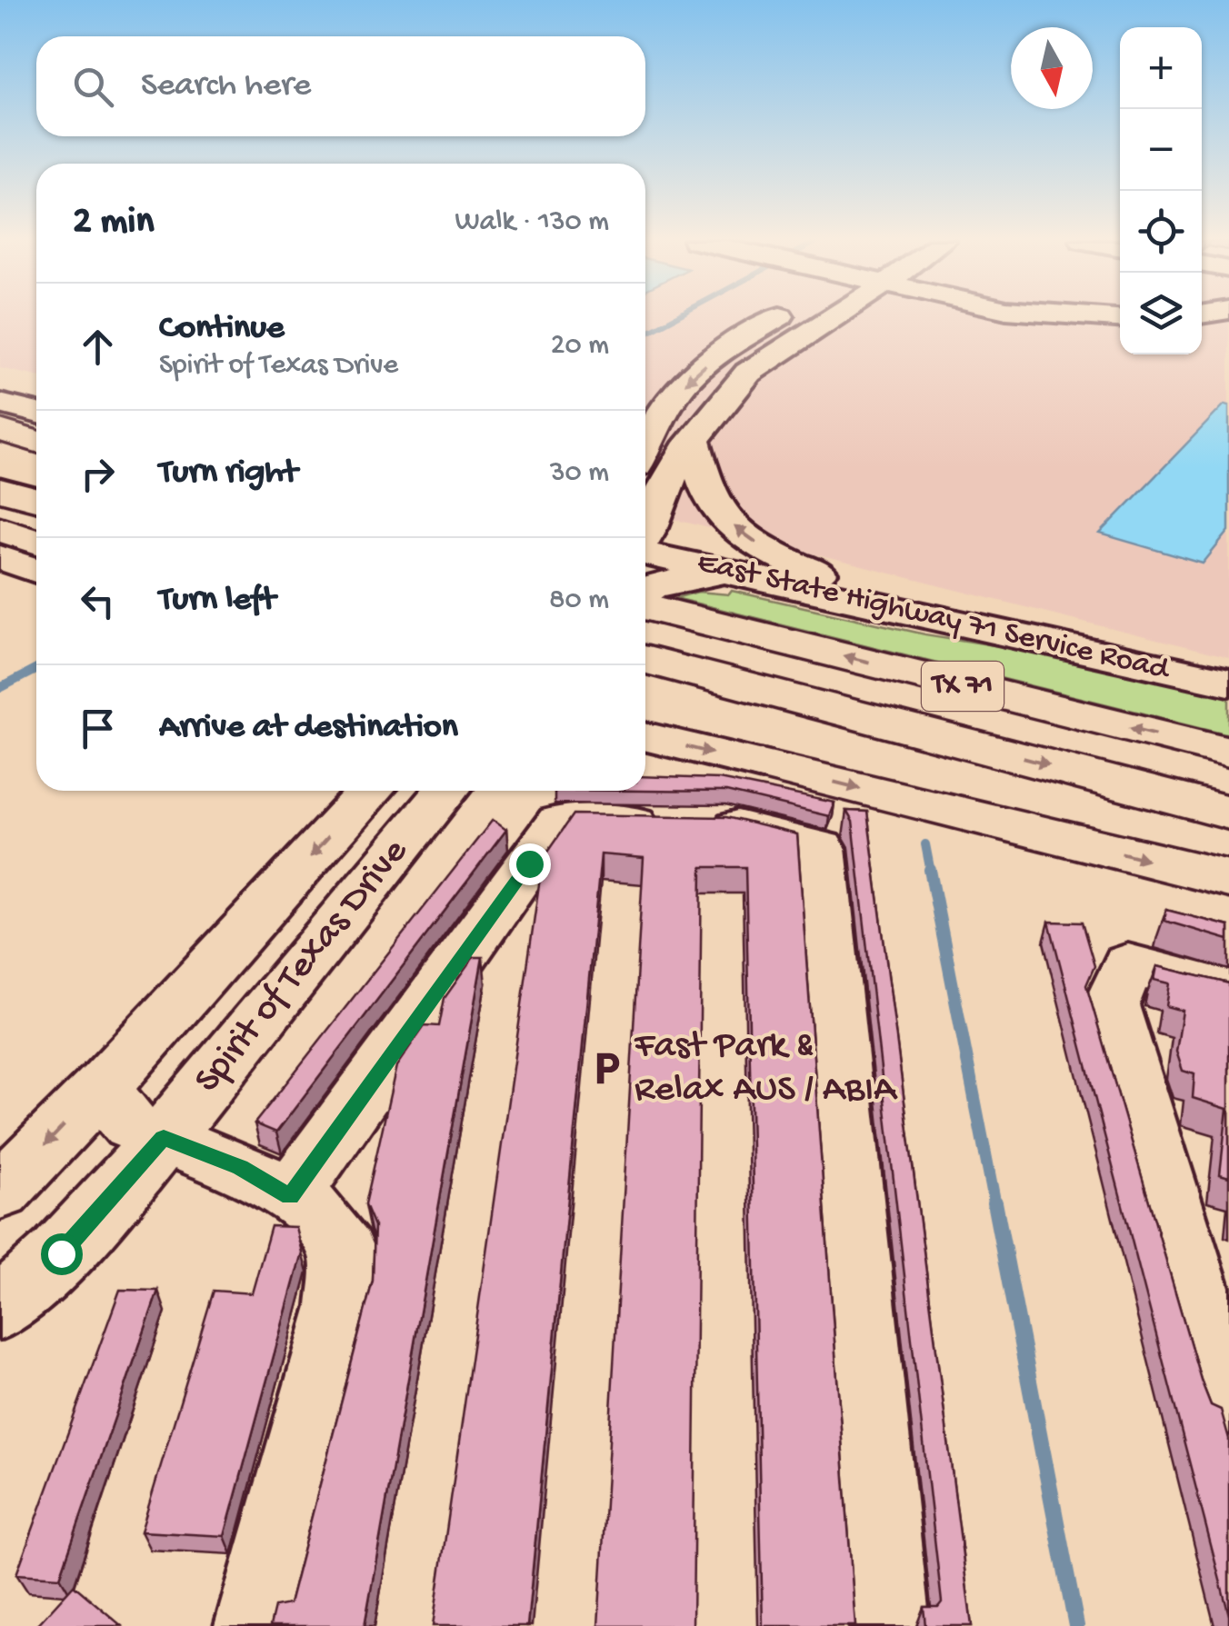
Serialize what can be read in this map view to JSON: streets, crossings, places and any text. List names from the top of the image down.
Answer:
{
  "streets": {
    "highway": ["TX 71"],
    "street": ["East State Highway 71 Service Road", "Spirit of Texas Drive"]
  },
  "places": {
    "parking": ["Fast Park & Relax AUS / ABIA"]
  },
  "north": "bottom",
  "page": {
    "map_buttons": ["+", "−"],
    "search": "Search here",
    "heading": ["2 min", "Walk · 130 m"],
    "list": [
      ["Continue", "Spirit of Texas Drive", "20 m"],
      ["Turn right", "30 m"],
      ["Turn left", "80 m"],
      "Arrive at destination"
    ]
  }
}
